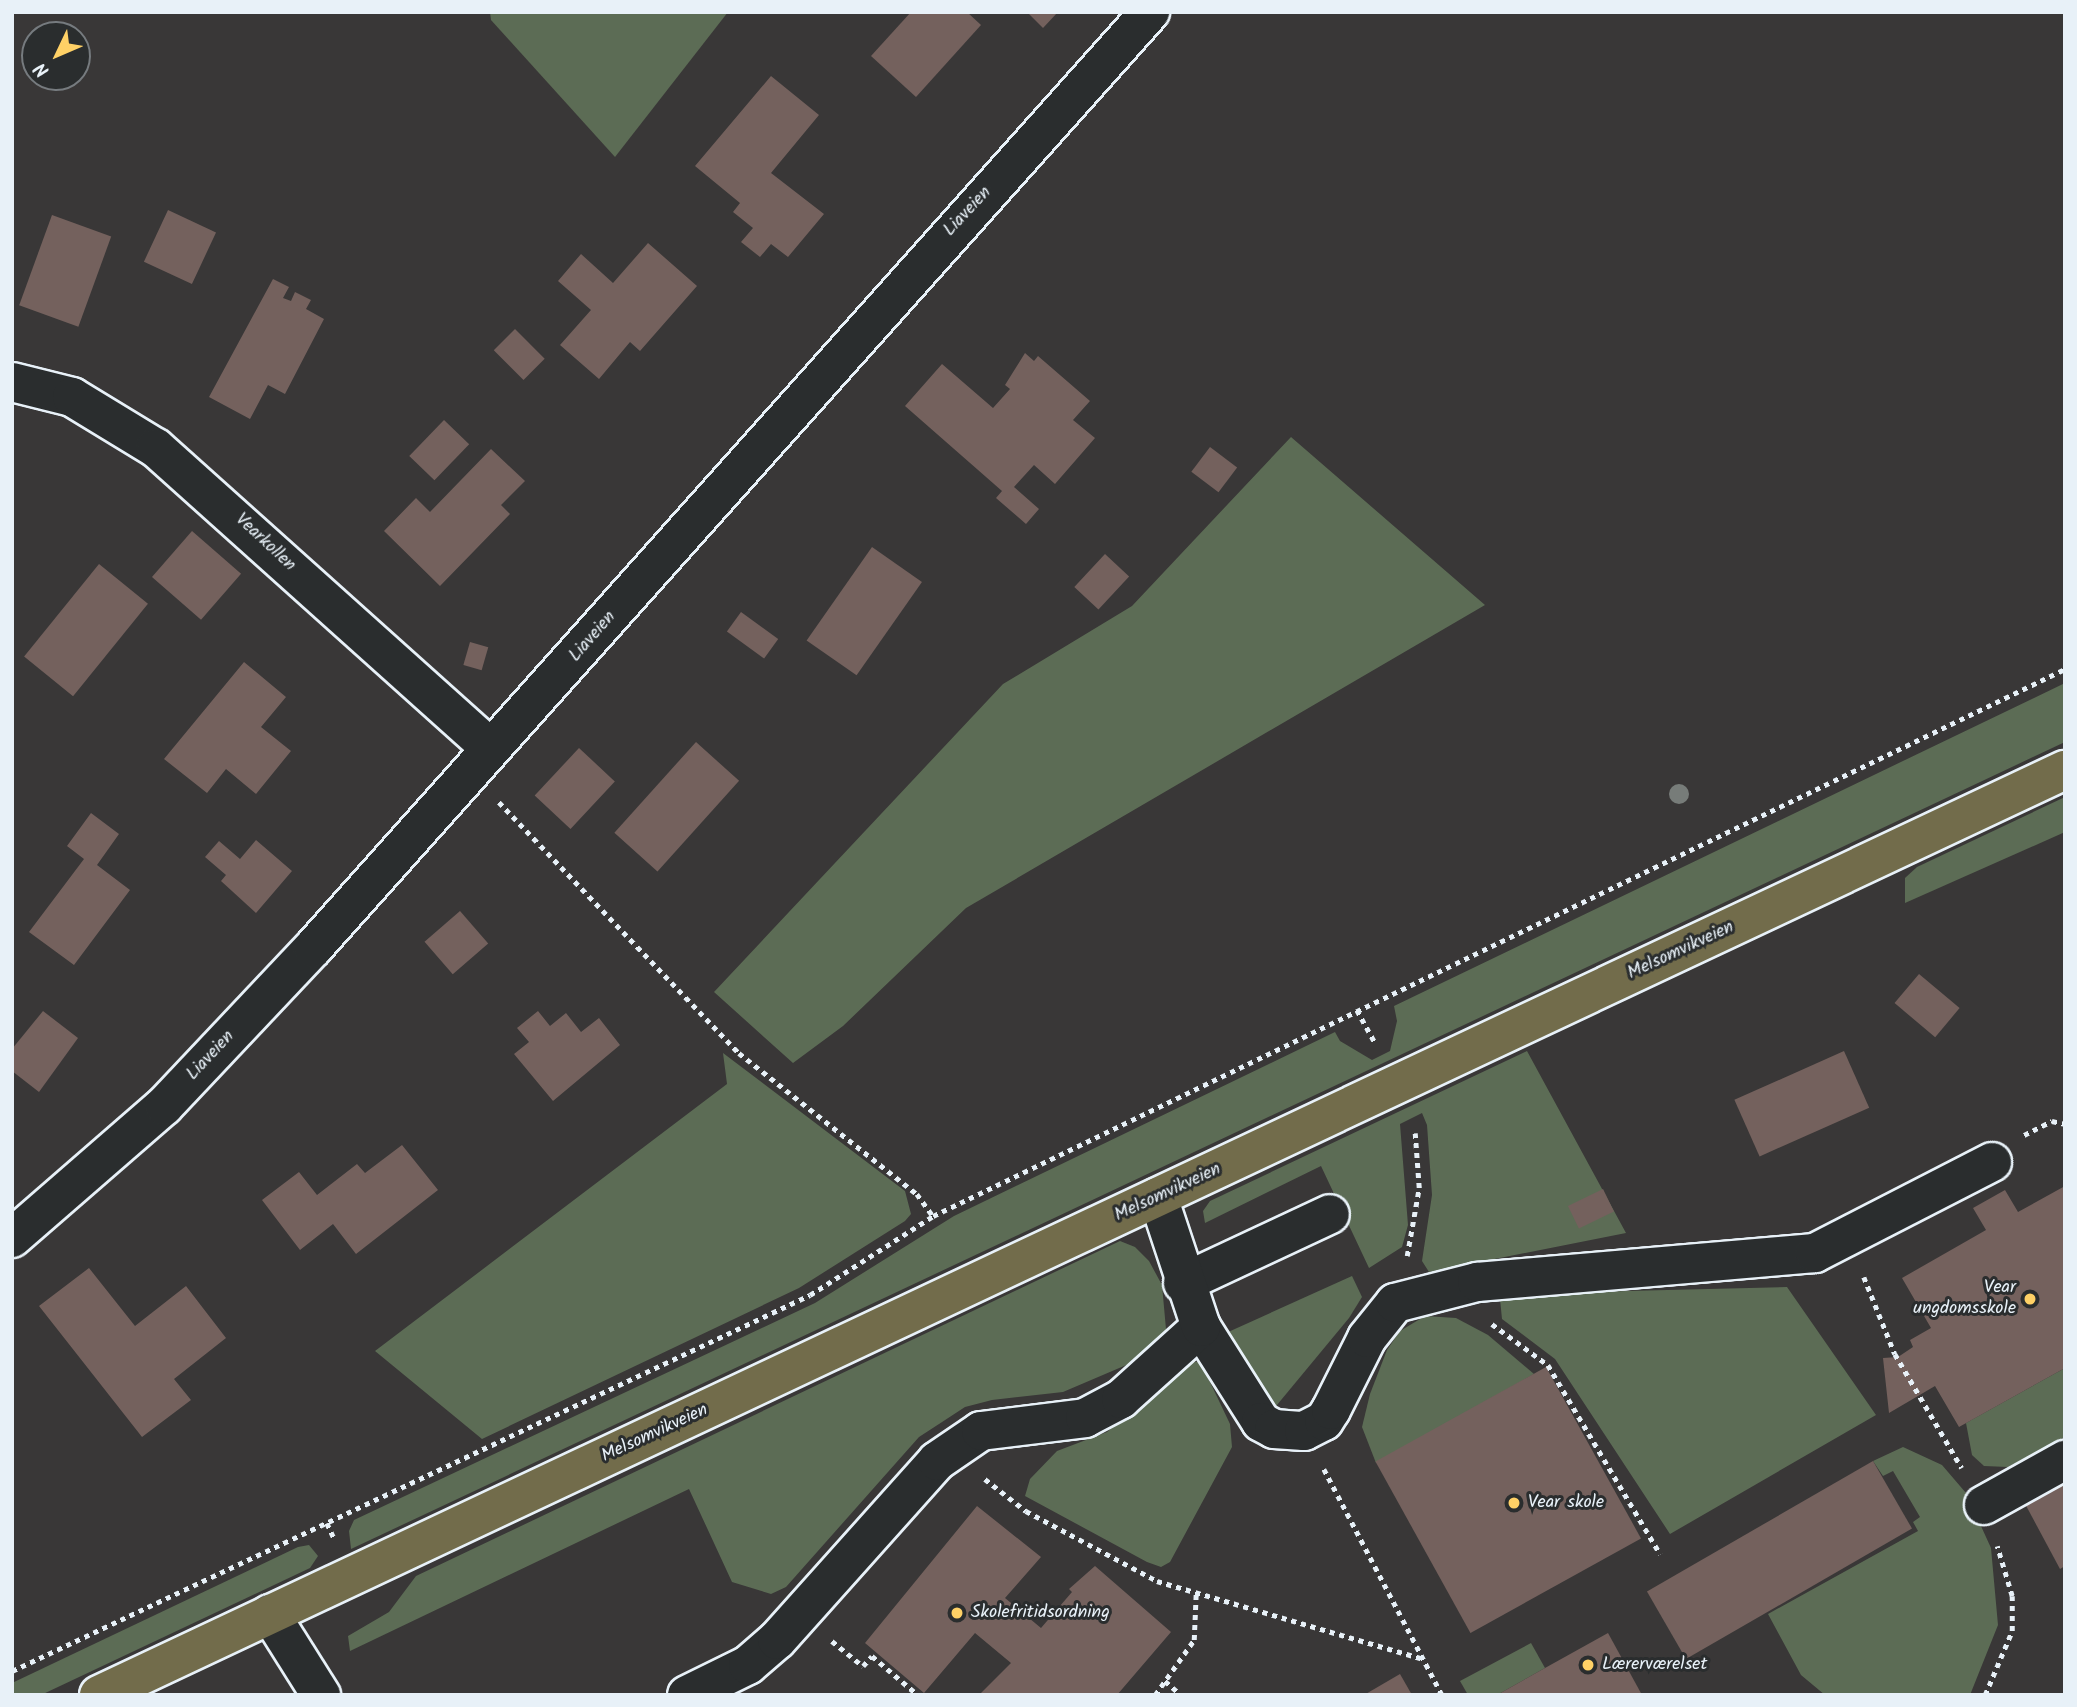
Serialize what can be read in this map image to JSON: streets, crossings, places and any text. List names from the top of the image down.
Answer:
{
  "streets": {
    "main road": ["Melsomvikveien"],
    "street": ["Liaveien", "Vearkollen"]
  },
  "crossings": [
    ["Liaveien", "Vearkollen"]
  ],
  "places": [
    "Vear ungdomsskole",
    "Vear skole",
    "Skolefritidsordning",
    "Lærerværelset"
  ],
  "north": "bottom left"
}
